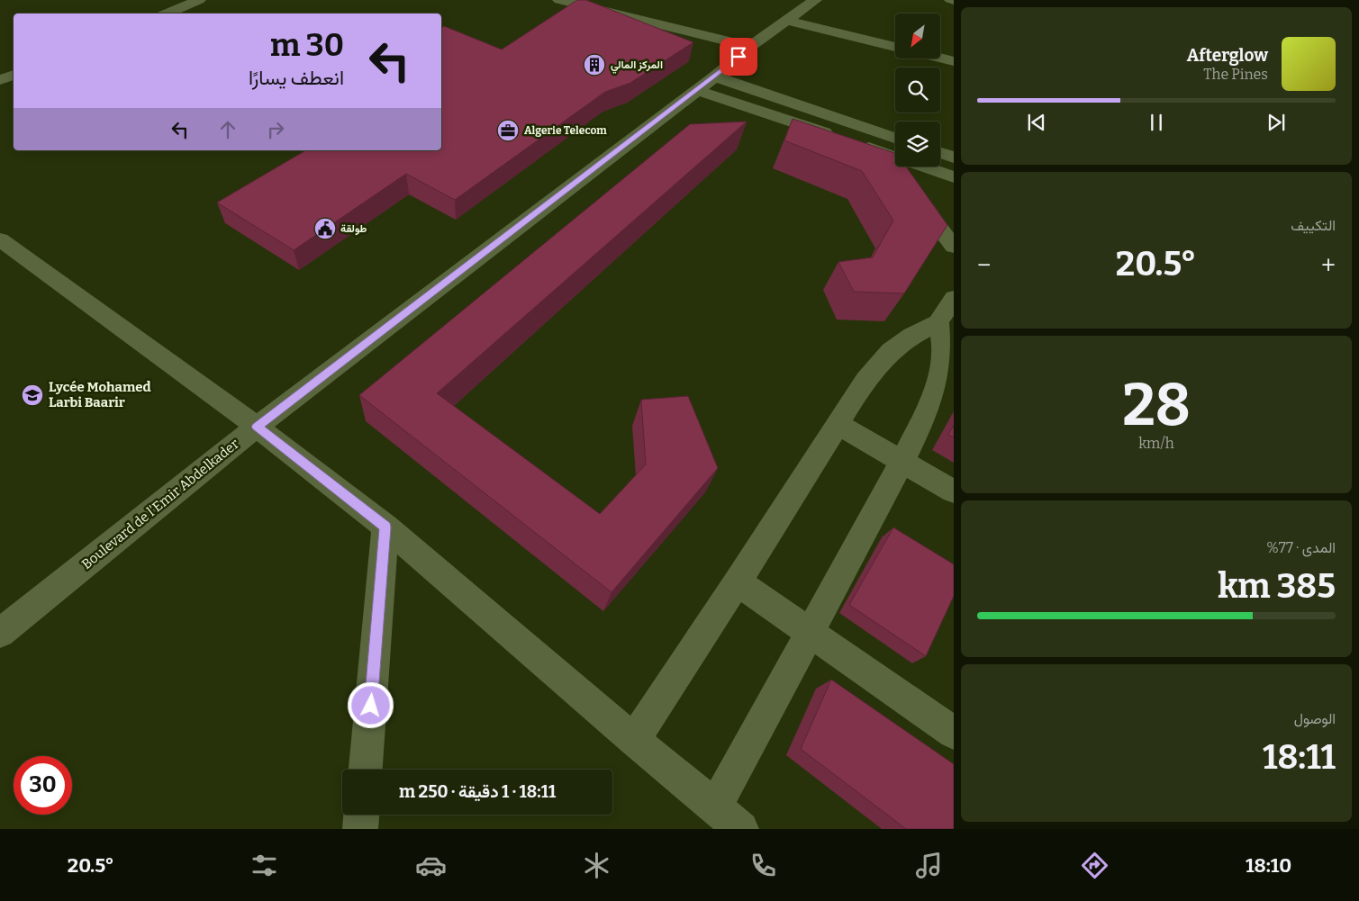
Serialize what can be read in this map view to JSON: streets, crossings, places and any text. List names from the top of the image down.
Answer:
{
  "streets": {
    "street": ["Boulevard de l'Emir Abdelkader"]
  },
  "places": {
    "building": ["المركز المالي"],
    "office": ["Algerie Telecom"],
    "public building": ["طولقة"],
    "school or university": ["Lycée Mohamed Larbi Baarir"]
  },
  "north": "bottom left",
  "page": {
    "turn": ["30 m", "انعطف يسارًا"],
    "song": ["Afterglow", "The Pines"],
    "tile": [
      "التكييف",
      ["28", "km/h"],
      ["المدى · 77%", "385 km"],
      ["الوصول", "18:11"]
    ],
    "heat": ["−", "20.5°", "+"],
    "limit": "30",
    "trip": "18:11 · 1 دقيقة · 250 m",
    "tabs": ["18:10", "20.5°"]
  }
}
